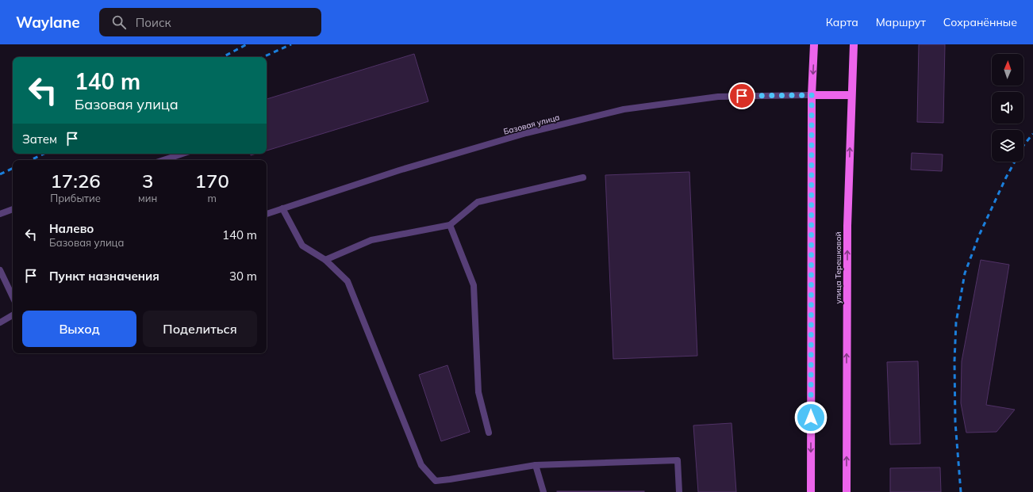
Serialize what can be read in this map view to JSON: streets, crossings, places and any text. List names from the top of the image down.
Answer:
{
  "streets": {
    "main road": ["улица Терешковой"],
    "street": ["Базовая улица"]
  },
  "north": "top",
  "page": {
    "header": "Waylane",
    "search": "Поиск",
    "nav": ["Карта", "Маршрут", "Сохранённые"],
    "turn": ["140 m", "Базовая улица"],
    "then": "Затем",
    "eta": [
      "17:26",
      "Прибытие",
      "3",
      "мин",
      "170",
      "m"
    ],
    "list": [
      {
        "name": "Налево",
        "note": "Базовая улица",
        "value": "140 m"
      },
      {
        "name": "Пункт назначения",
        "value": "30 m"
      }
    ],
    "buttons": ["Выход", "Поделиться"]
  }
}
